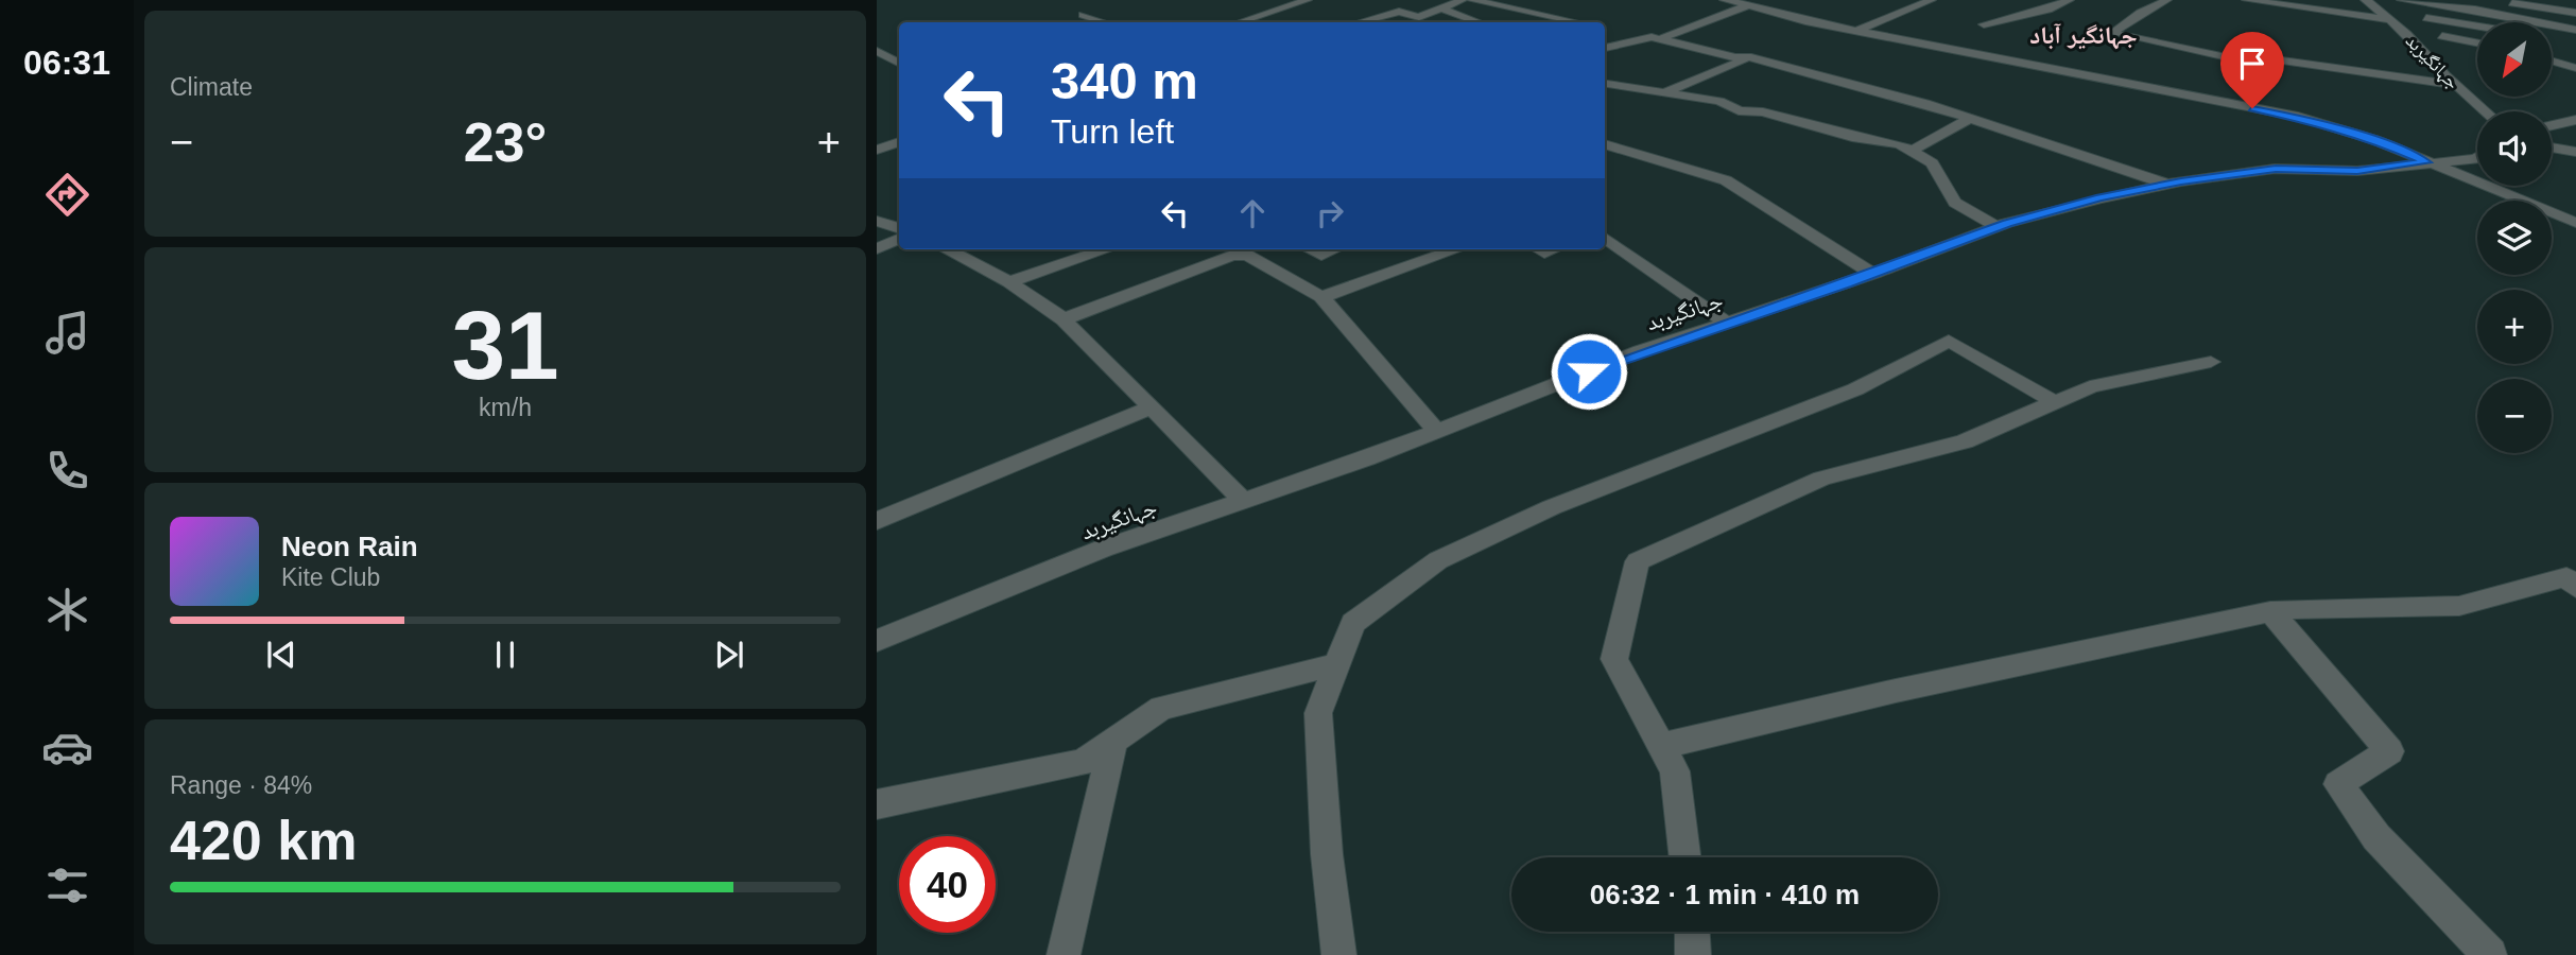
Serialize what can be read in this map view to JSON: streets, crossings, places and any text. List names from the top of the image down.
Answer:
{
  "streets": {
    "street": ["جہانگیربد"]
  },
  "districts": ["جہانگیر آباد"],
  "north": "bottom left",
  "page": {
    "tabs": "06:31",
    "tile": [
      "Climate",
      ["31", "km/h"],
      ["Range · 84%", "420 km"]
    ],
    "map_buttons": ["+", "−"],
    "turn": ["340 m", "Turn left"],
    "heat": ["−", "23°", "+"],
    "song": ["Neon Rain", "Kite Club"],
    "limit": "40",
    "trip": "06:32 · 1 min · 410 m"
  }
}
